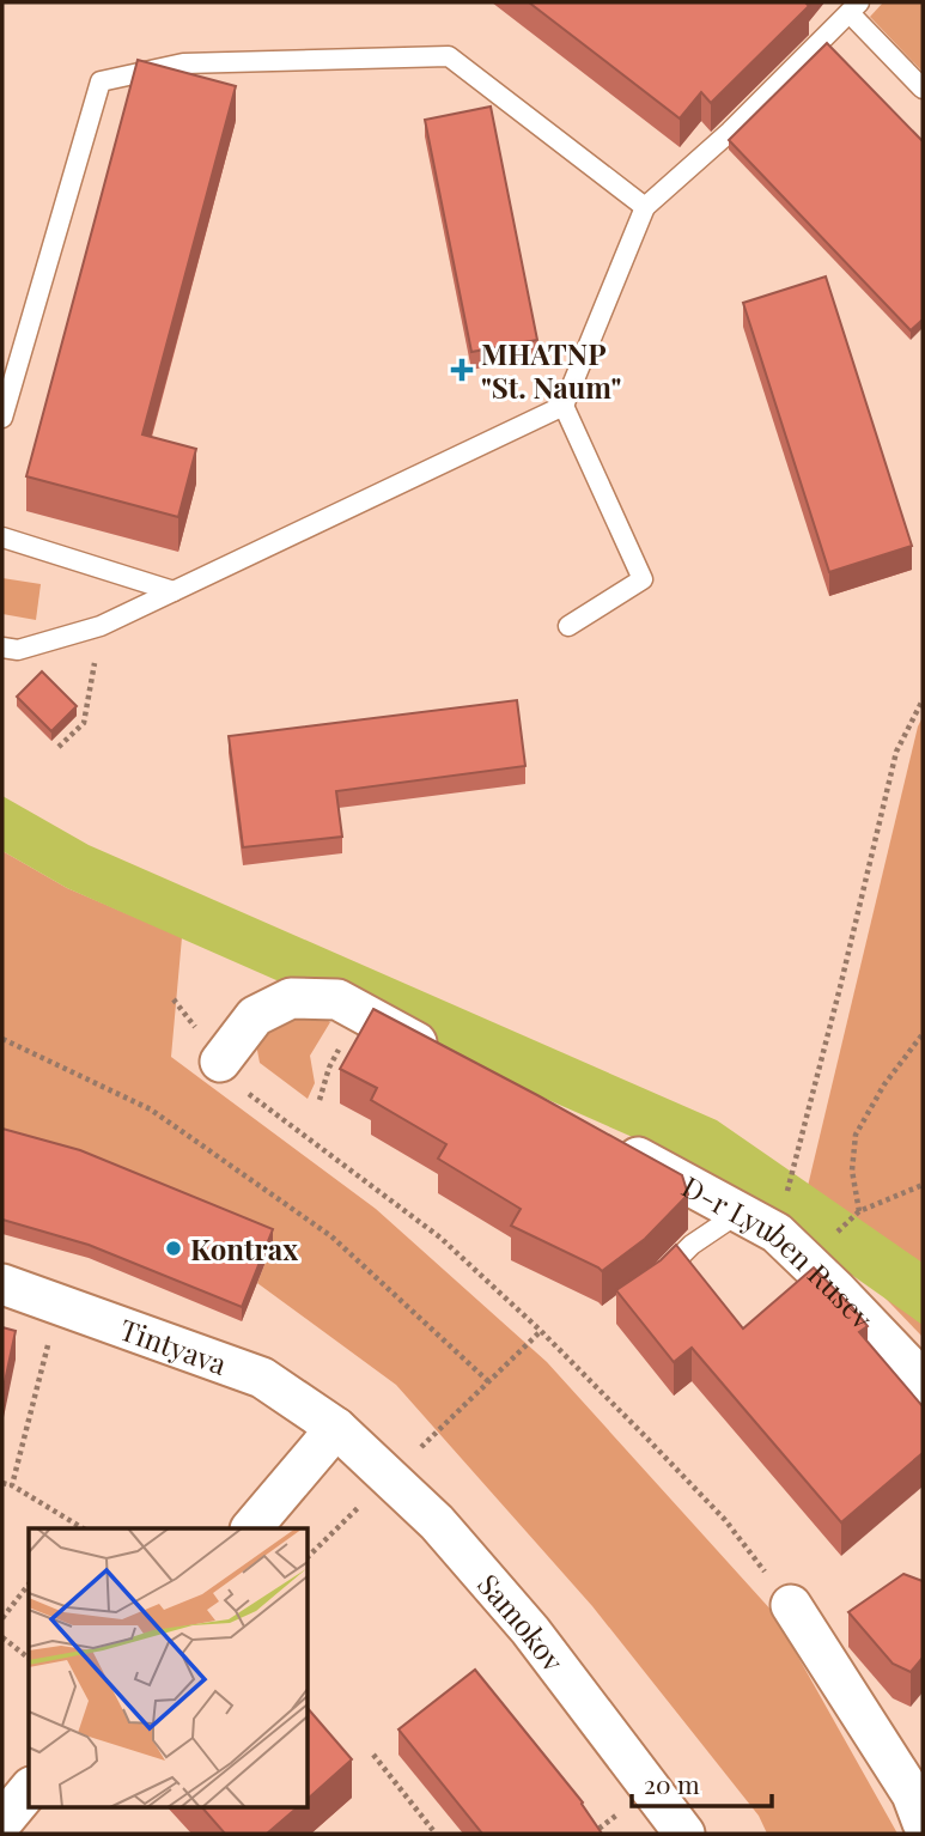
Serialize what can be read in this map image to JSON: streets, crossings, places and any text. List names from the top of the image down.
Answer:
{
  "streets": {
    "street": ["D-r Lyuben Rusev", "Tintyava", "Samokov"]
  },
  "crossings": [
    ["Tintyava", "Samokov"]
  ],
  "places": {
    "health": ["MHATNP \"St. Naum\""],
    "other": ["Kontrax"]
  },
  "scale_bar": "20 m"
}
